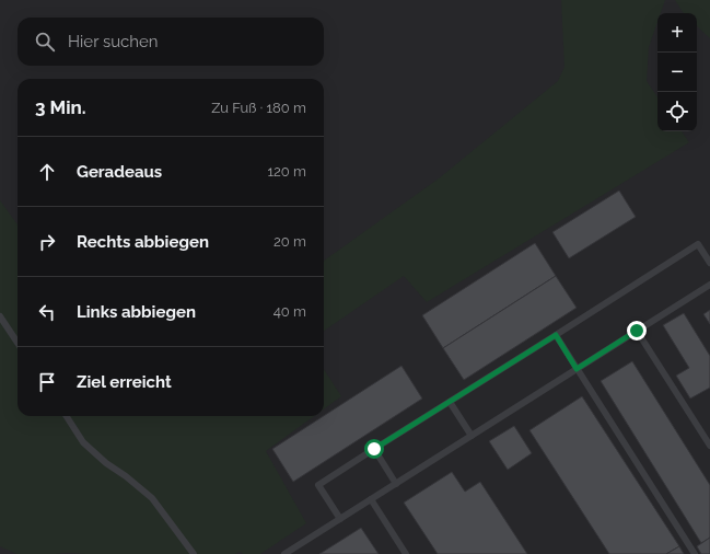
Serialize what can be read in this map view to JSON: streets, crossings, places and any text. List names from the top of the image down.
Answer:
{
  "page": {
    "map_buttons": ["+", "−"],
    "search": "Hier suchen",
    "heading": ["3 Min.", "Zu Fuß · 180 m"],
    "list": [
      ["Geradeaus", "120 m"],
      ["Rechts abbiegen", "20 m"],
      ["Links abbiegen", "40 m"],
      "Ziel erreicht"
    ]
  }
}
